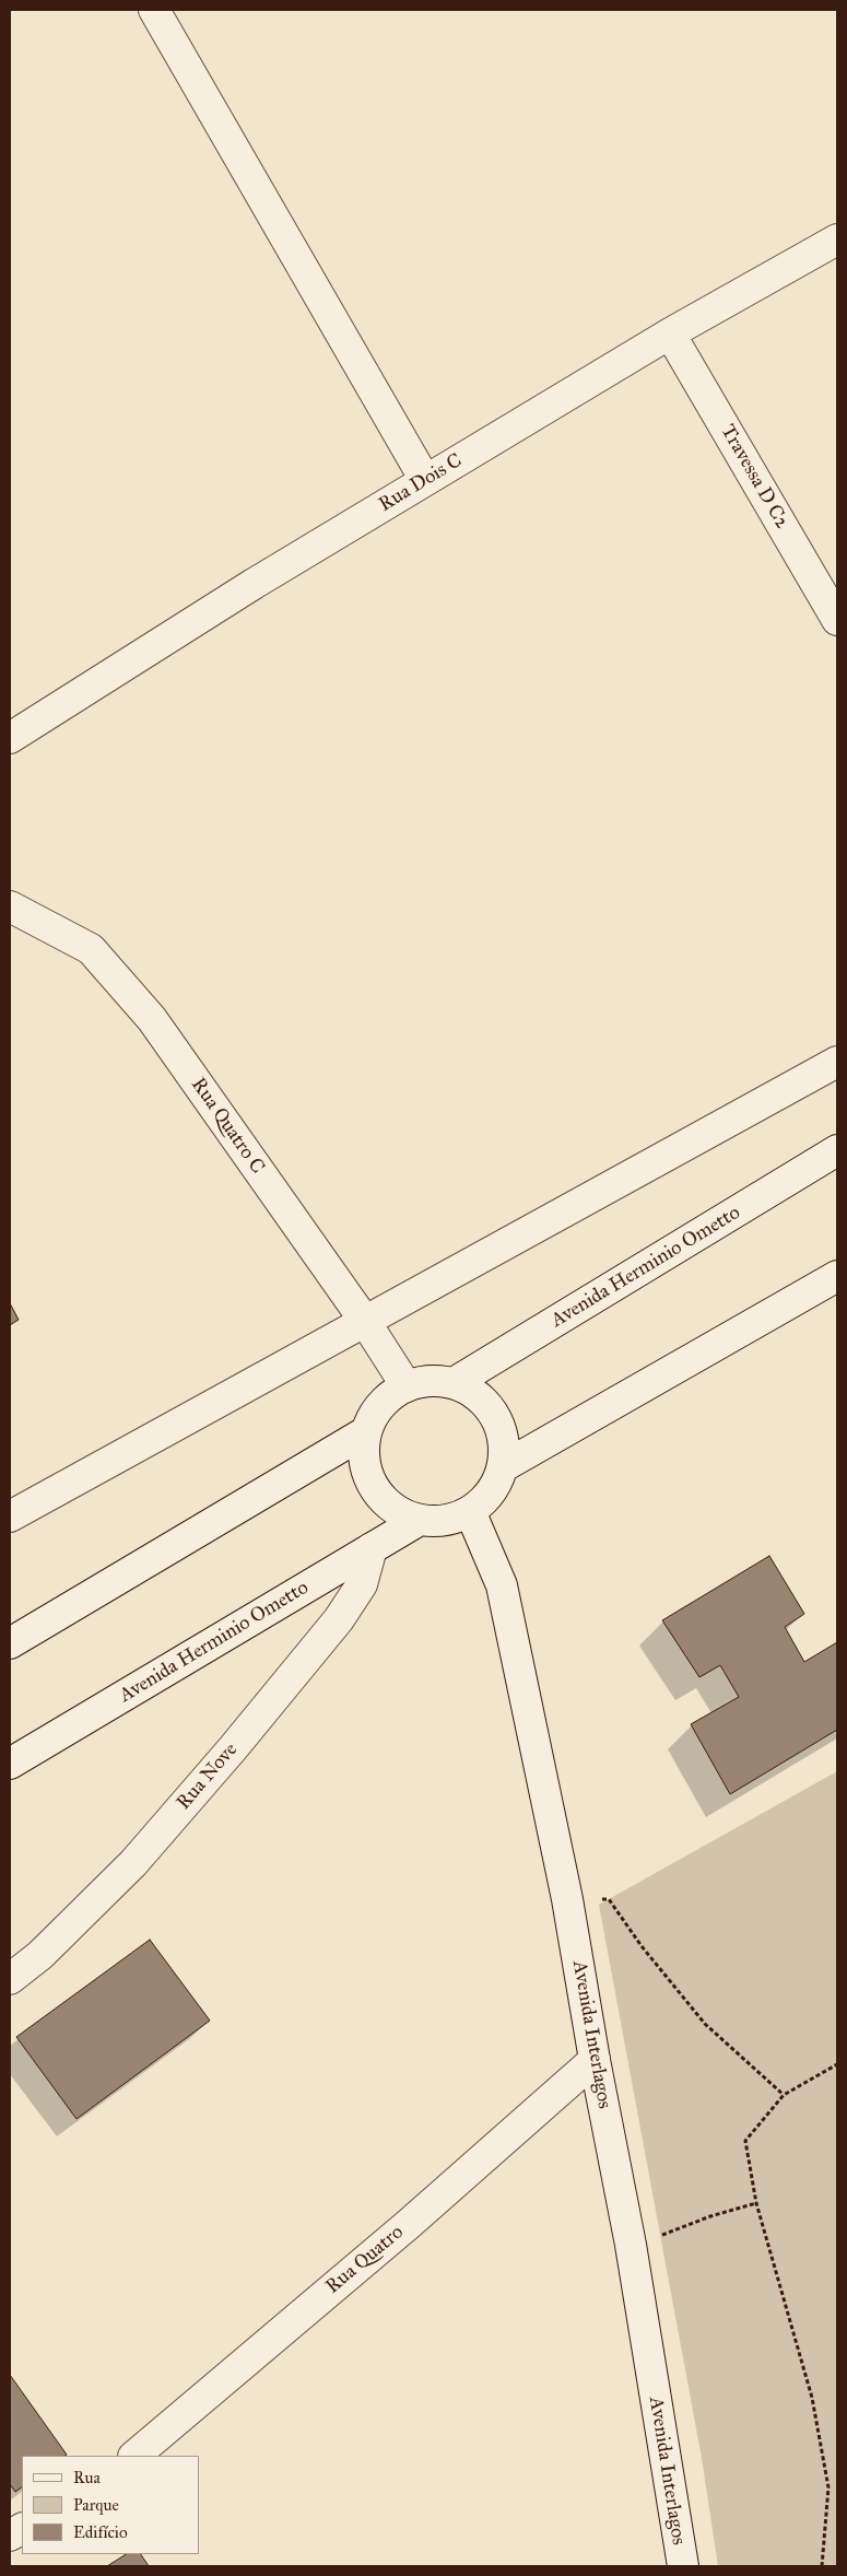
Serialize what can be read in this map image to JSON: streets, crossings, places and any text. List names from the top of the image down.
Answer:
{
  "streets": {
    "street": [
      "Travessa D C2",
      "Rua Dois C",
      "Rua Quatro C",
      "Avenida Herminio Ometto",
      "Rua Nove",
      "Avenida Interlagos",
      "Rua Quatro"
    ]
  },
  "crossings": [
    ["Travessa D C2", "Rua Dois C"],
    ["Rua Quatro C", "Avenida Herminio Ometto"],
    ["Rua Quatro C", "Avenida Interlagos"],
    ["Avenida Herminio Ometto", "Rua Nove"],
    ["Avenida Herminio Ometto", "Avenida Interlagos"],
    ["Avenida Interlagos", "Rua Quatro"]
  ],
  "legend": ["Rua", "Parque", "Edifício"]
}
